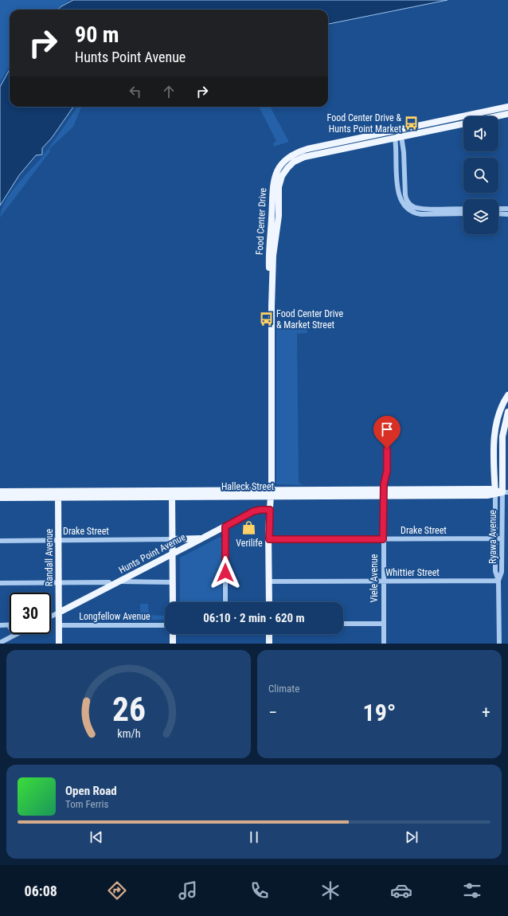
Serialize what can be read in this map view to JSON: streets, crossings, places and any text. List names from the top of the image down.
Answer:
{
  "streets": {
    "main road": [
      "Food Center Drive",
      "Halleck Street",
      "Hunts Point Avenue",
      "Randall Avenue"
    ],
    "street": [
      "Drake Street",
      "Ryawa Avenue",
      "Whittier Street",
      "Viele Avenue",
      "Longfellow Avenue"
    ]
  },
  "crossings": [
    ["Food Center Drive", "Halleck Street"],
    ["Food Center Drive", "Drake Street"],
    ["Food Center Drive", "Hunts Point Avenue"],
    ["Food Center Drive", "Whittier Street"],
    ["Halleck Street", "Ryawa Avenue"],
    ["Halleck Street", "Randall Avenue"],
    ["Halleck Street", "Viele Avenue"],
    ["Drake Street", "Ryawa Avenue"],
    ["Drake Street", "Randall Avenue"],
    ["Drake Street", "Viele Avenue"],
    ["Ryawa Avenue", "Whittier Street"],
    ["Hunts Point Avenue", "Randall Avenue"],
    ["Randall Avenue", "Longfellow Avenue"],
    ["Whittier Street", "Viele Avenue"]
  ],
  "places": {
    "bus stop": ["Food Center Drive & Hunts Point Market", "Food Center Drive & Market Street"],
    "shop": ["Verilife"]
  },
  "page": {
    "turn": ["90 m", "Hunts Point Avenue"],
    "limit": "30",
    "trip": "06:10 · 2 min · 620 m",
    "tile": "Climate",
    "heat": ["−", "19°", "+"],
    "song": ["Open Road", "Tom Ferris"],
    "tabs": "06:08",
    "gauge": ["26", "km/h"]
  }
}
